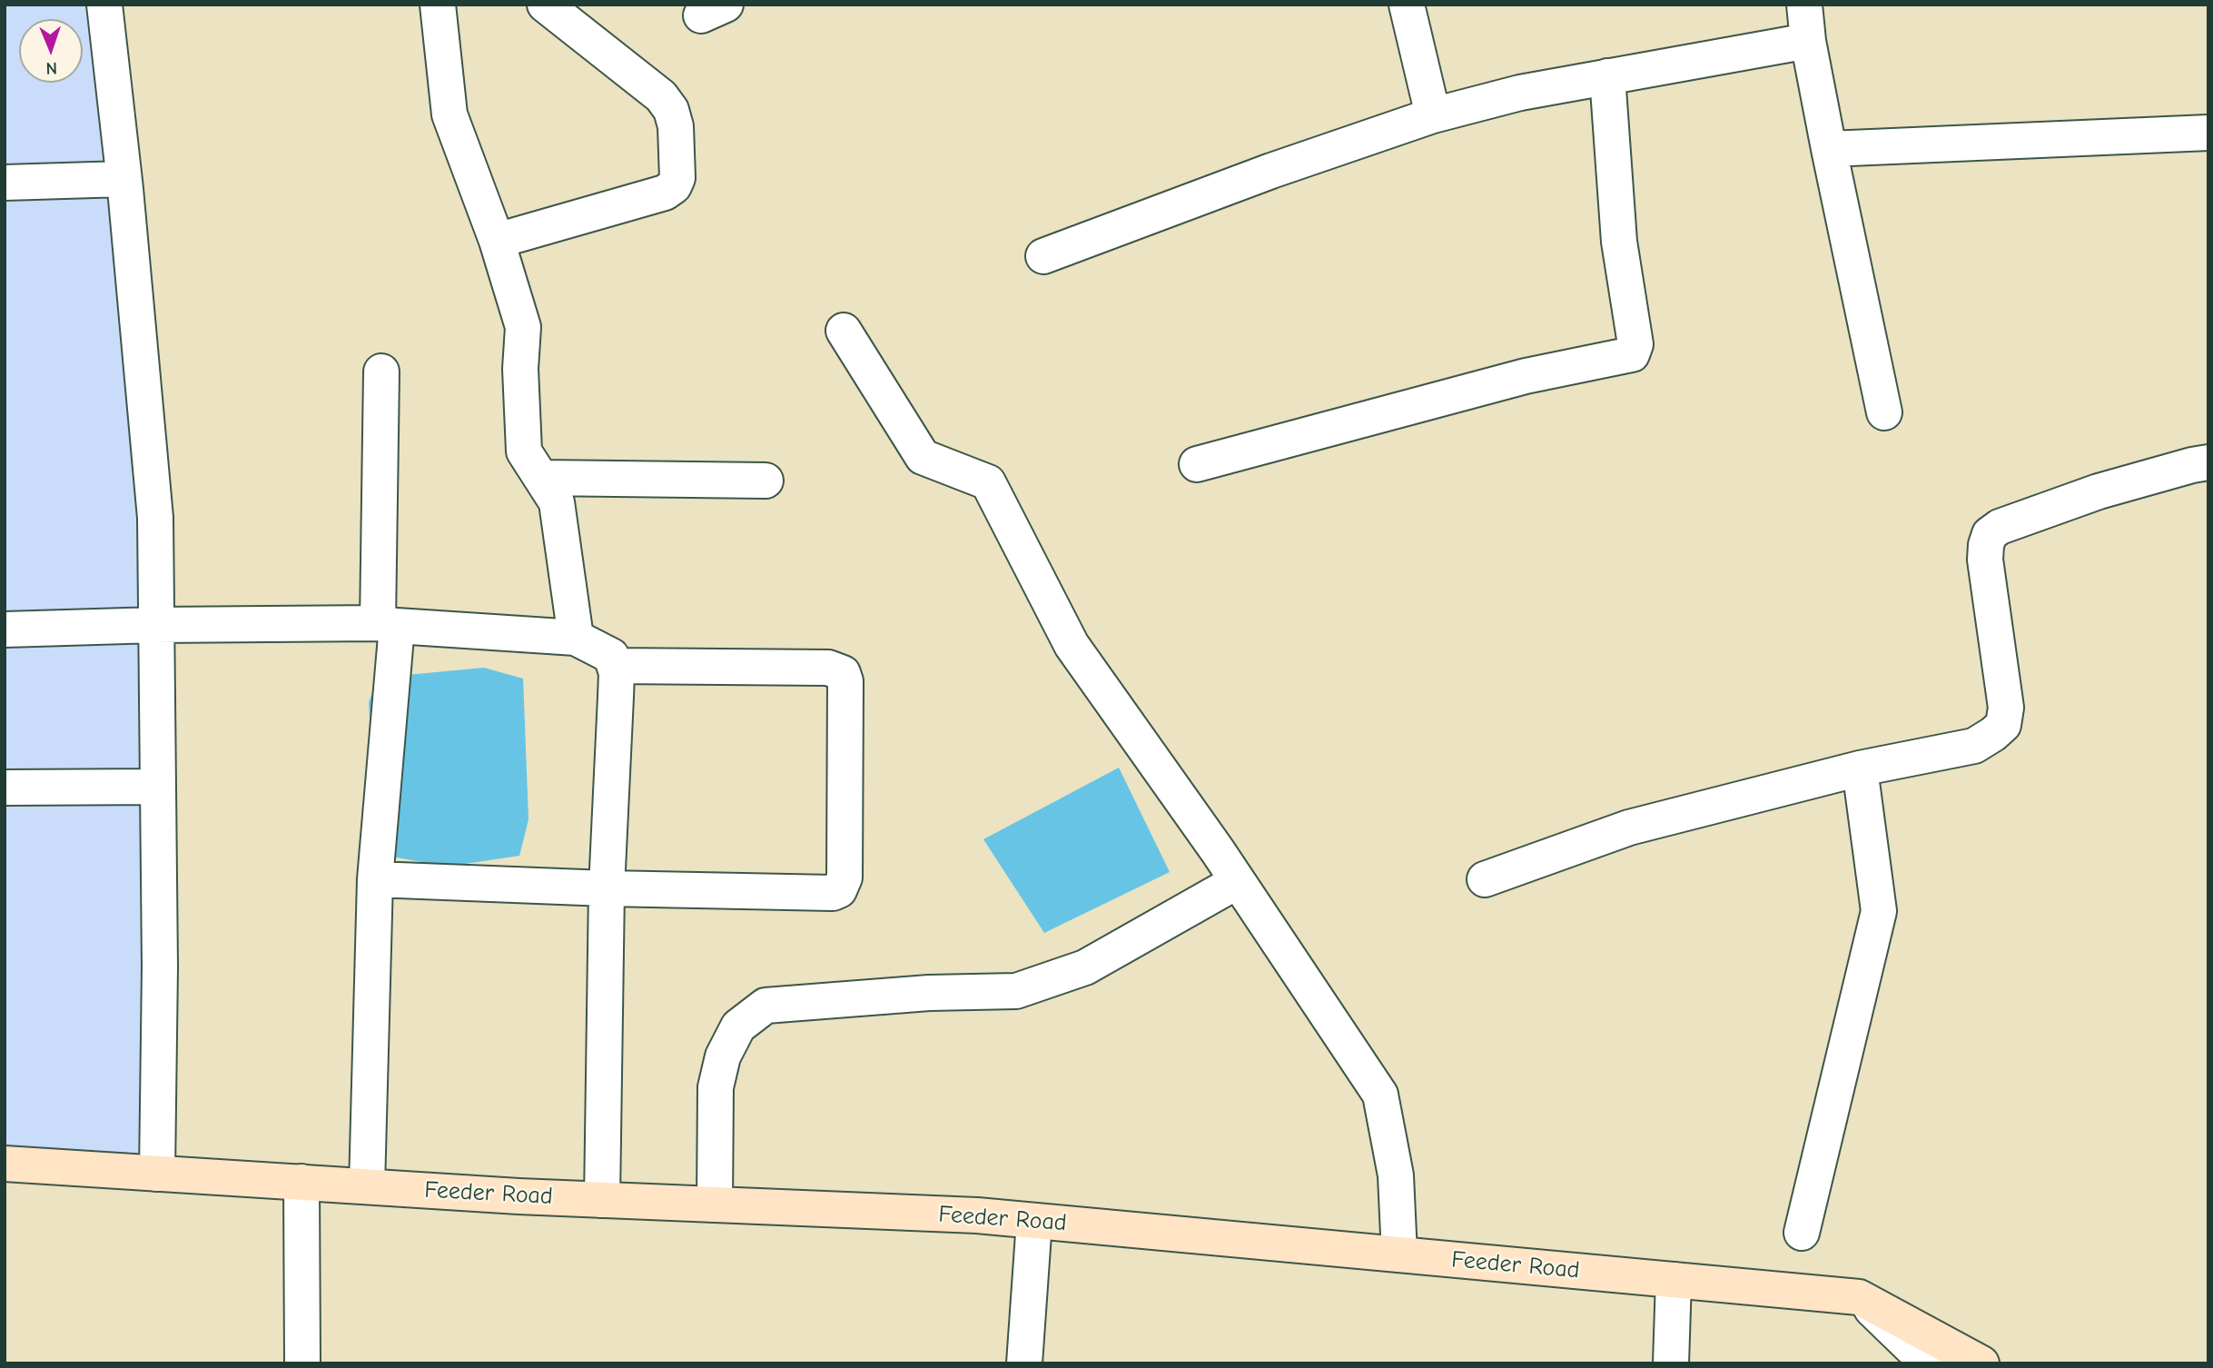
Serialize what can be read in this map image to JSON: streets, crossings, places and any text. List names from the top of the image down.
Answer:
{
  "streets": {
    "street": ["Feeder Road"]
  },
  "north": "bottom"
}
